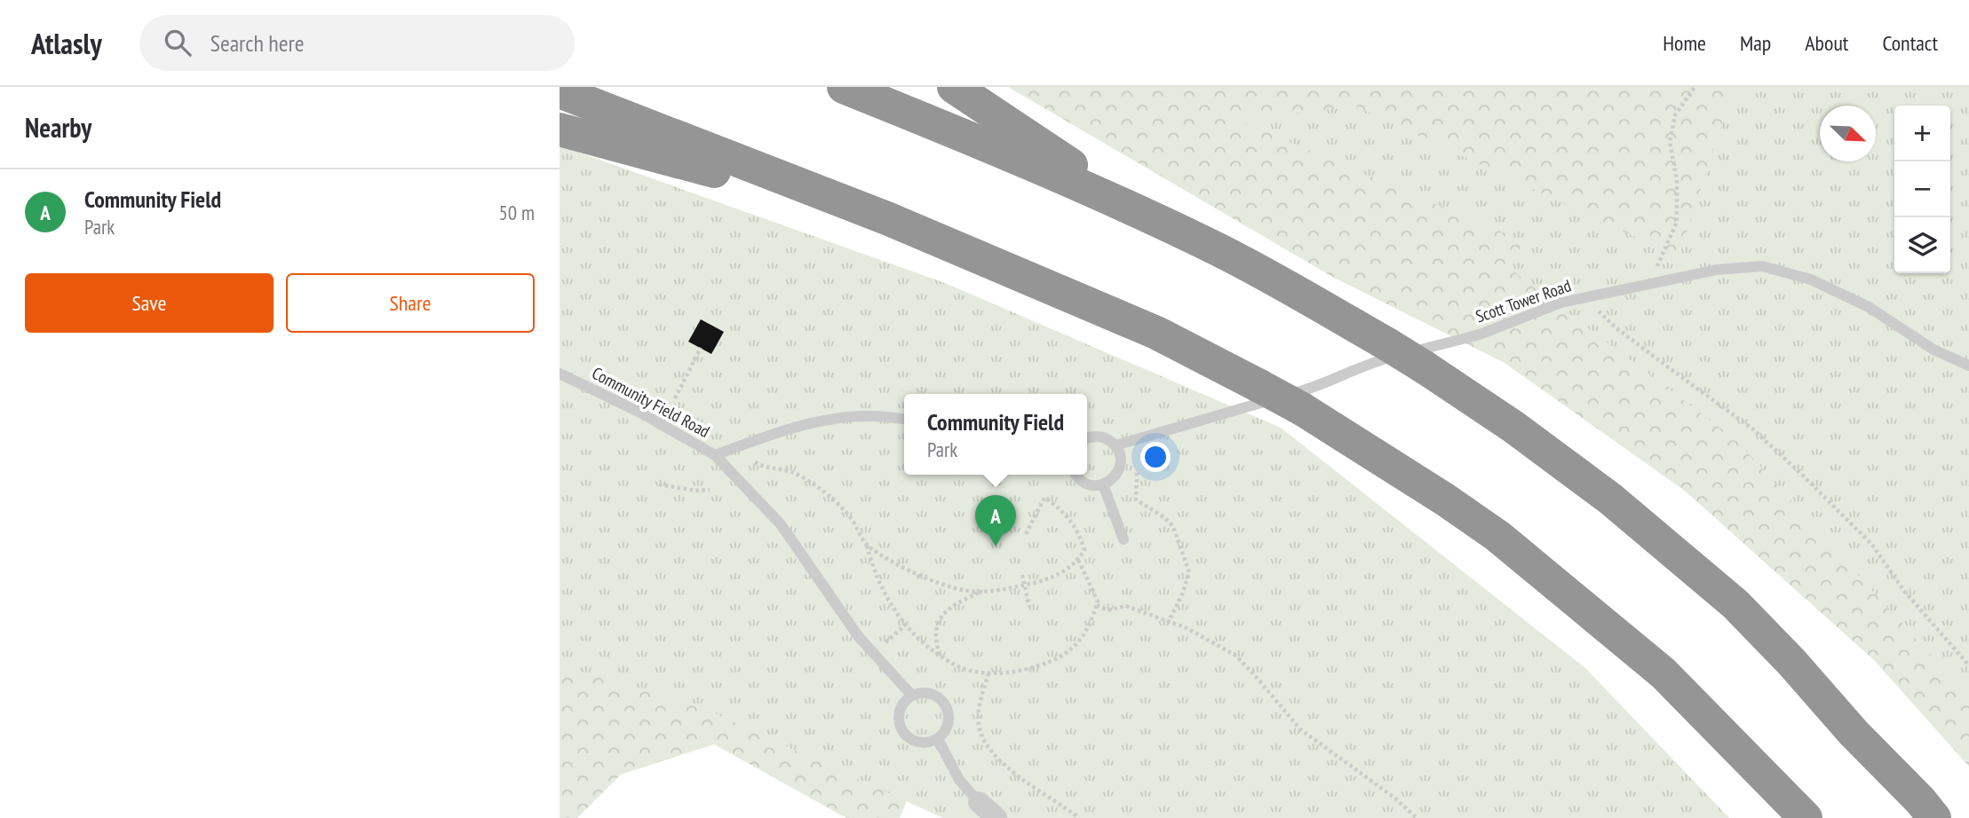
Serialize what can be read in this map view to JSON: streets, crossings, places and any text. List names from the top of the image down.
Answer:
{
  "streets": {
    "lane": ["Scott Tower Road", "Community Field Road"]
  },
  "north": "bottom right",
  "page": {
    "header": "Atlasly",
    "search": "Search here",
    "nav": [
      "Home",
      "Map",
      "About",
      "Contact"
    ],
    "heading": "Nearby",
    "map_buttons": ["+", "−"],
    "list": [
      {
        "mark": "A",
        "name": "Community Field",
        "note": "Park",
        "value": "50 m"
      }
    ],
    "buttons": ["Save", "Share"],
    "popup": ["Community Field", "Park"],
    "pins": "A"
  }
}
